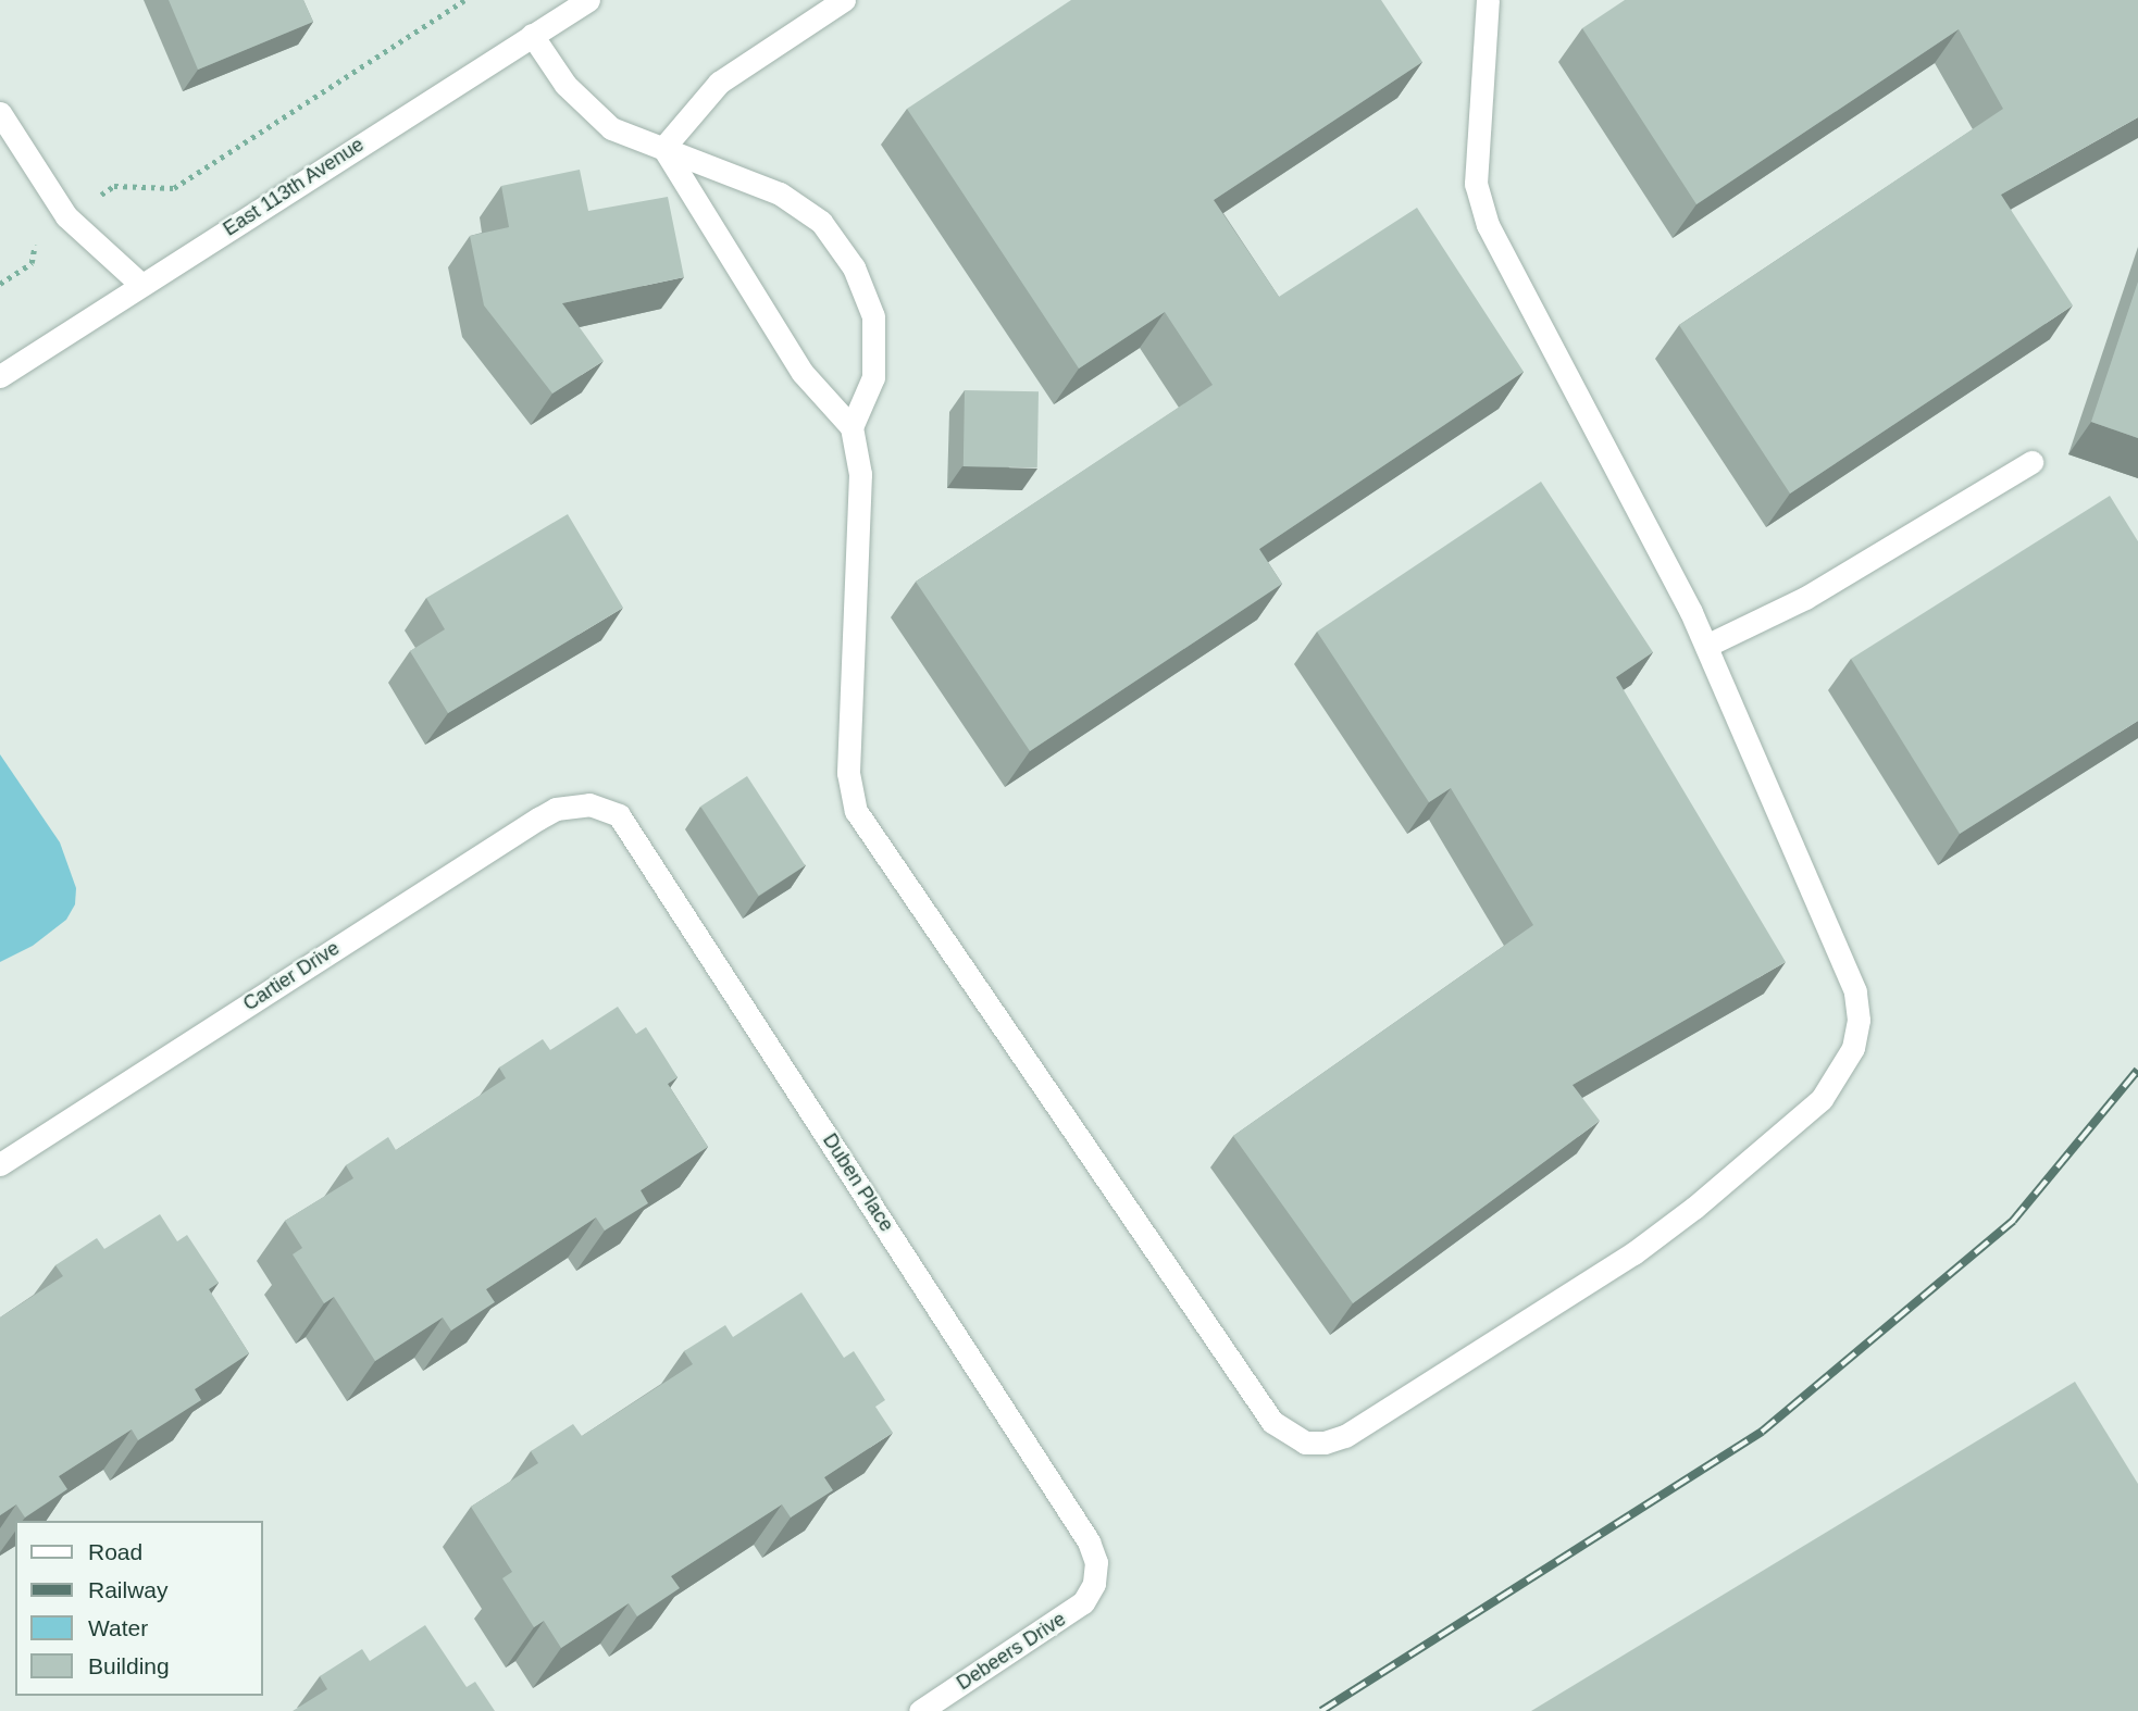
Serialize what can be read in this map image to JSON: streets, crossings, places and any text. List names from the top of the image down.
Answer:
{
  "streets": {
    "street": [
      "East 113th Avenue",
      "Cartier Drive",
      "Duben Place",
      "Debeers Drive"
    ]
  },
  "crossings": [
    ["Cartier Drive", "Duben Place"],
    ["Duben Place", "Debeers Drive"]
  ],
  "legend": [
    "Road",
    "Railway",
    "Water",
    "Building"
  ]
}
